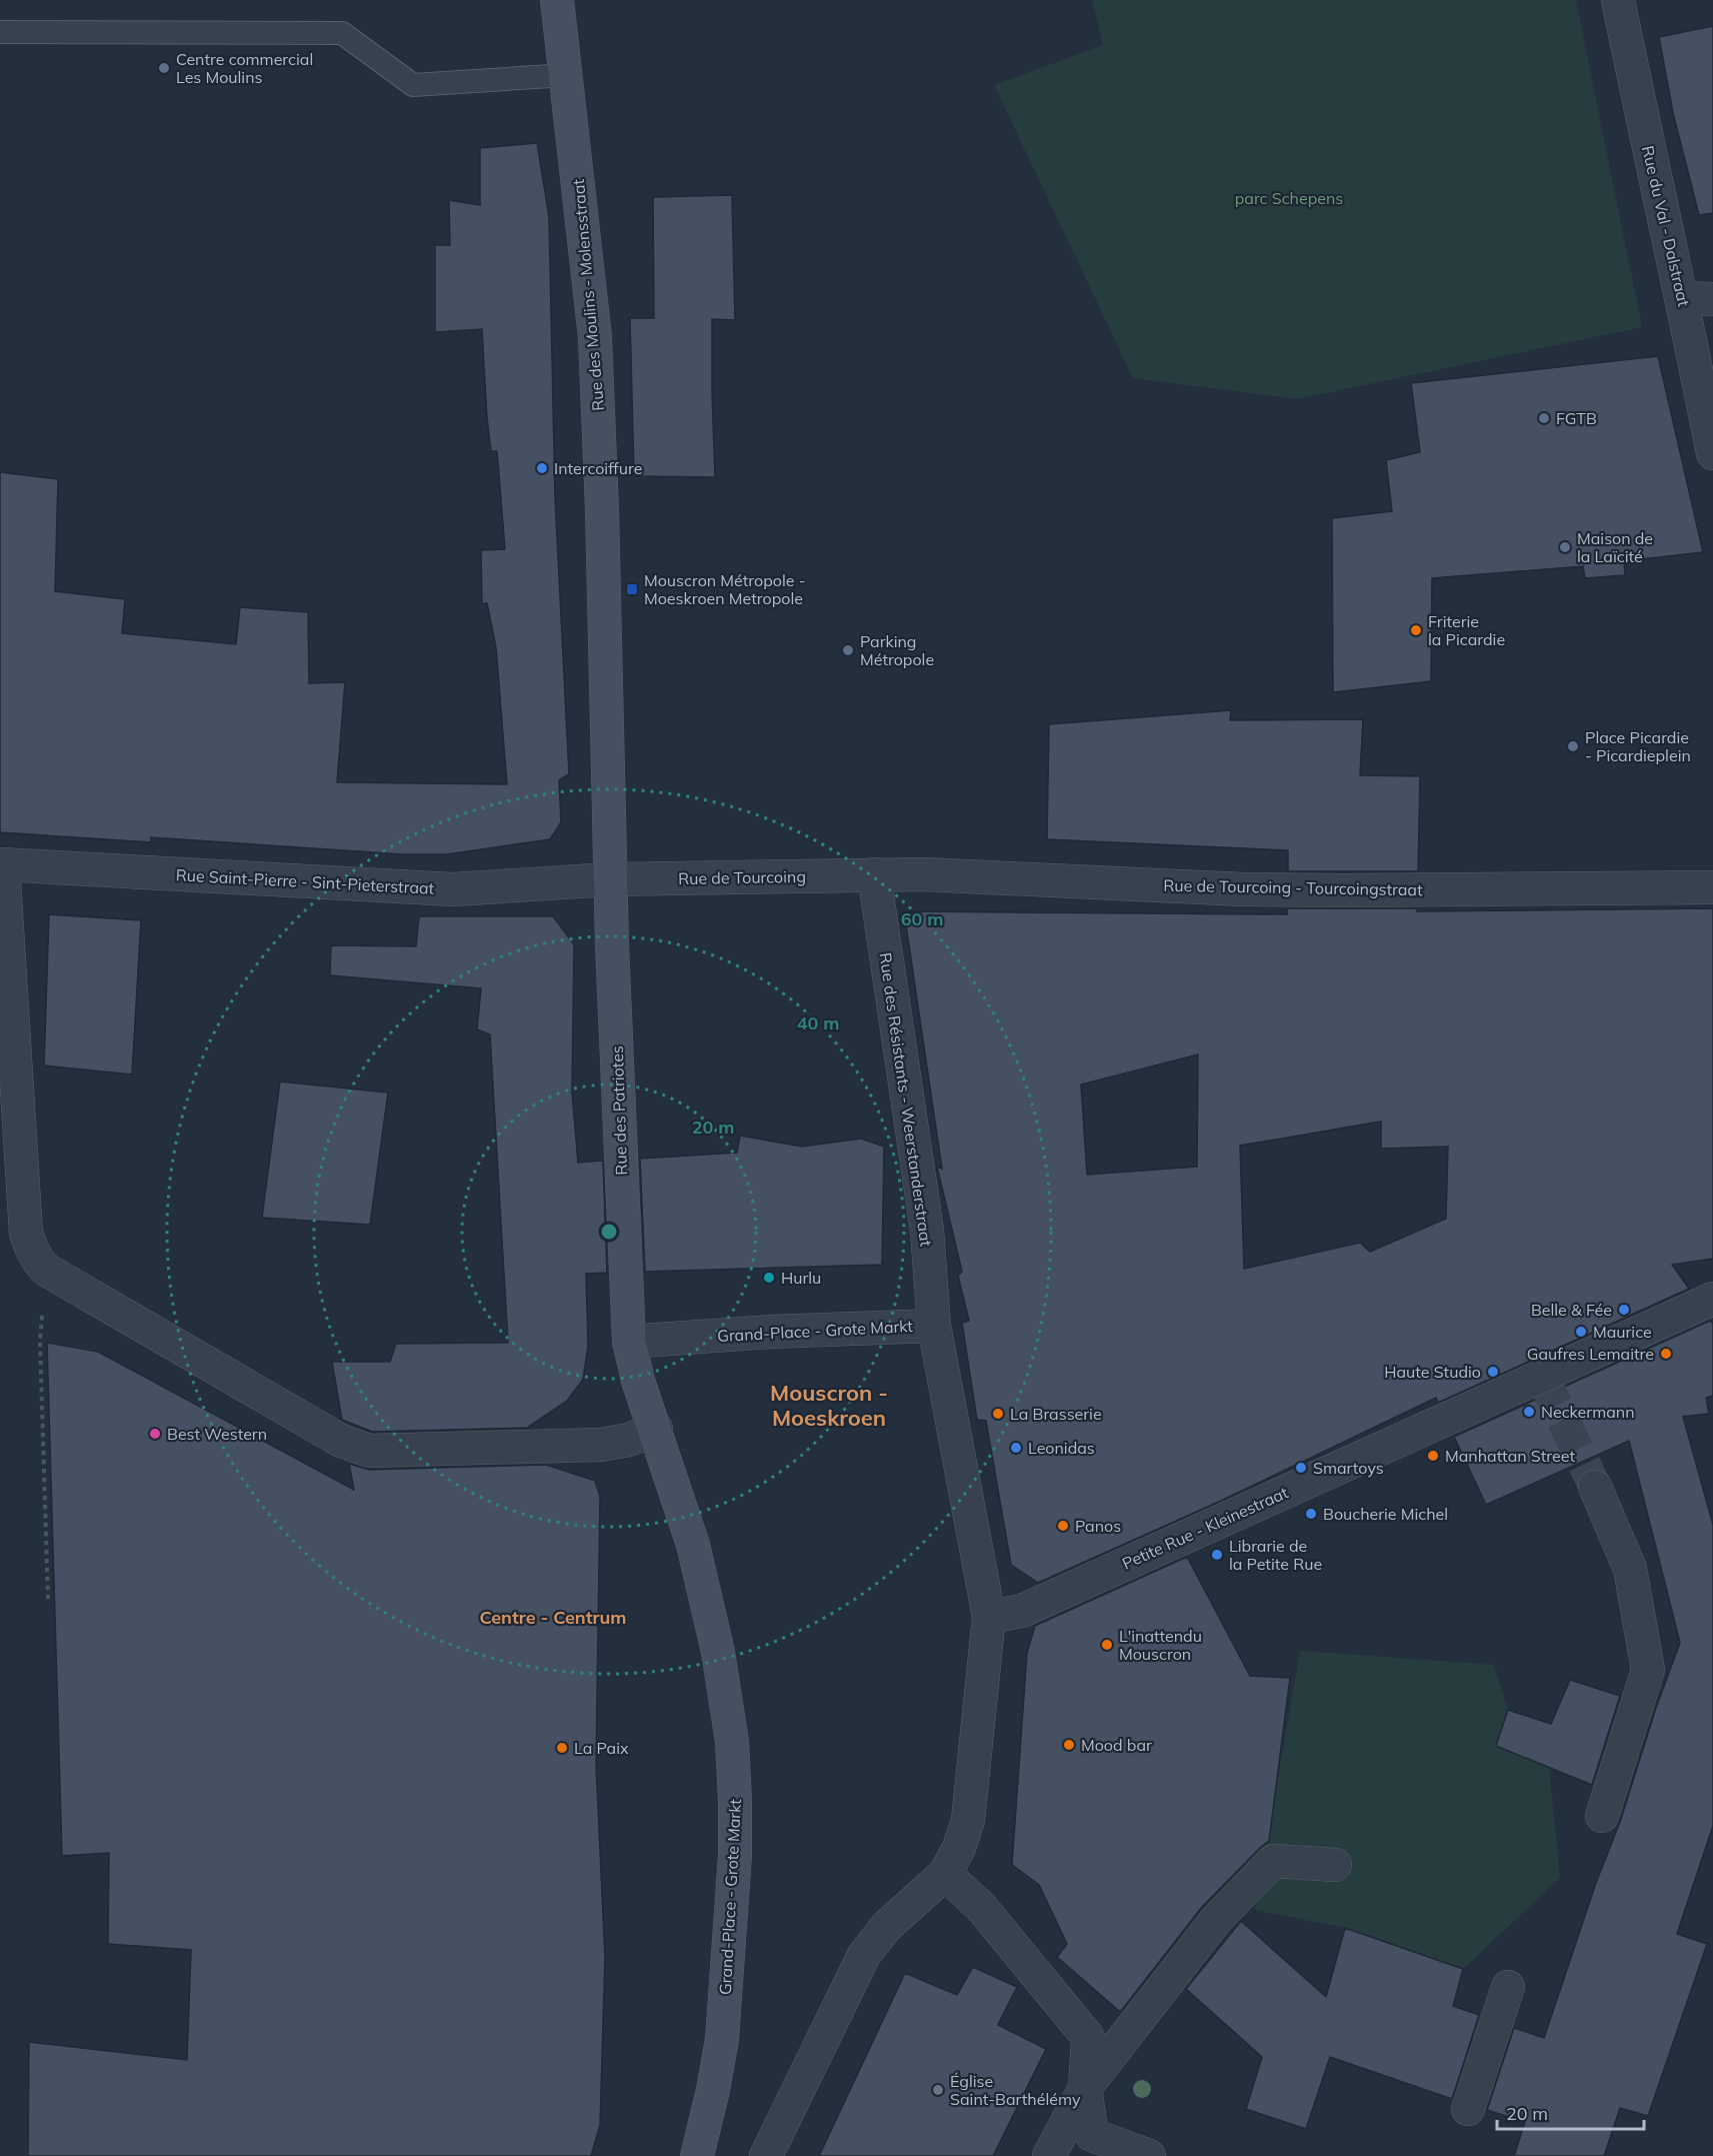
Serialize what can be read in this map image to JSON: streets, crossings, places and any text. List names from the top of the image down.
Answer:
{
  "streets": {
    "main road": ["Rue des Moulins - Molensstraat", "Rue des Patriotes", "Grand-Place - Grote Markt"],
    "street": [
      "Rue du Val - Dalstraat",
      "Rue de Tourcoing",
      "Rue Saint-Pierre - Sint-Pieterstraat",
      "Rue de Tourcoing - Tourcoingstraat",
      "Rue des Résistants - Weerstanderstraat",
      "Petite Rue - Kleinestraat"
    ]
  },
  "crossings": [
    ["Rue des Moulins - Molensstraat", "Rue de Tourcoing"],
    ["Rue des Moulins - Molensstraat", "Rue Saint-Pierre - Sint-Pieterstraat"],
    ["Rue des Moulins - Molensstraat", "Rue des Patriotes"],
    ["Rue de Tourcoing", "Rue Saint-Pierre - Sint-Pieterstraat"],
    ["Rue de Tourcoing", "Rue de Tourcoing - Tourcoingstraat"],
    ["Rue de Tourcoing", "Rue des Résistants - Weerstanderstraat"],
    ["Rue de Tourcoing", "Rue des Patriotes"],
    ["Rue Saint-Pierre - Sint-Pieterstraat", "Rue des Patriotes"],
    ["Rue de Tourcoing - Tourcoingstraat", "Rue des Résistants - Weerstanderstraat"],
    ["Rue des Résistants - Weerstanderstraat", "Grand-Place - Grote Markt"],
    ["Rue des Patriotes", "Grand-Place - Grote Markt"],
    ["Grand-Place - Grote Markt", "Petite Rue - Kleinestraat"]
  ],
  "districts": ["Mouscron - Moeskroen", "Centre - Centrum"],
  "parks": ["parc Schepens"],
  "places": {
    "other": [
      "Centre commercial Les Moulins",
      "FGTB",
      "Intercoiffure",
      "Maison de la Laïcité",
      "Friterie la Picardie",
      "Parking Métropole",
      "Place Picardie - Picardieplein",
      "Hurlu",
      "Belle & Fée",
      "Maurice",
      "Gaufres Lemaitre",
      "Haute Studio",
      "Neckermann",
      "La Brasserie",
      "Best Western",
      "Leonidas",
      "Manhattan Street",
      "Smartoys",
      "Boucherie Michel",
      "Panos",
      "Librarie de la Petite Rue",
      "L'inattendu Mouscron",
      "Mood bar",
      "La Paix",
      "Église Saint-Barthélémy"
    ],
    "transit": ["Mouscron Métropole - Moeskroen Metropole"]
  },
  "scale_bar": "20 m",
  "rings": ["60 m", "40 m", "20 m"]
}
